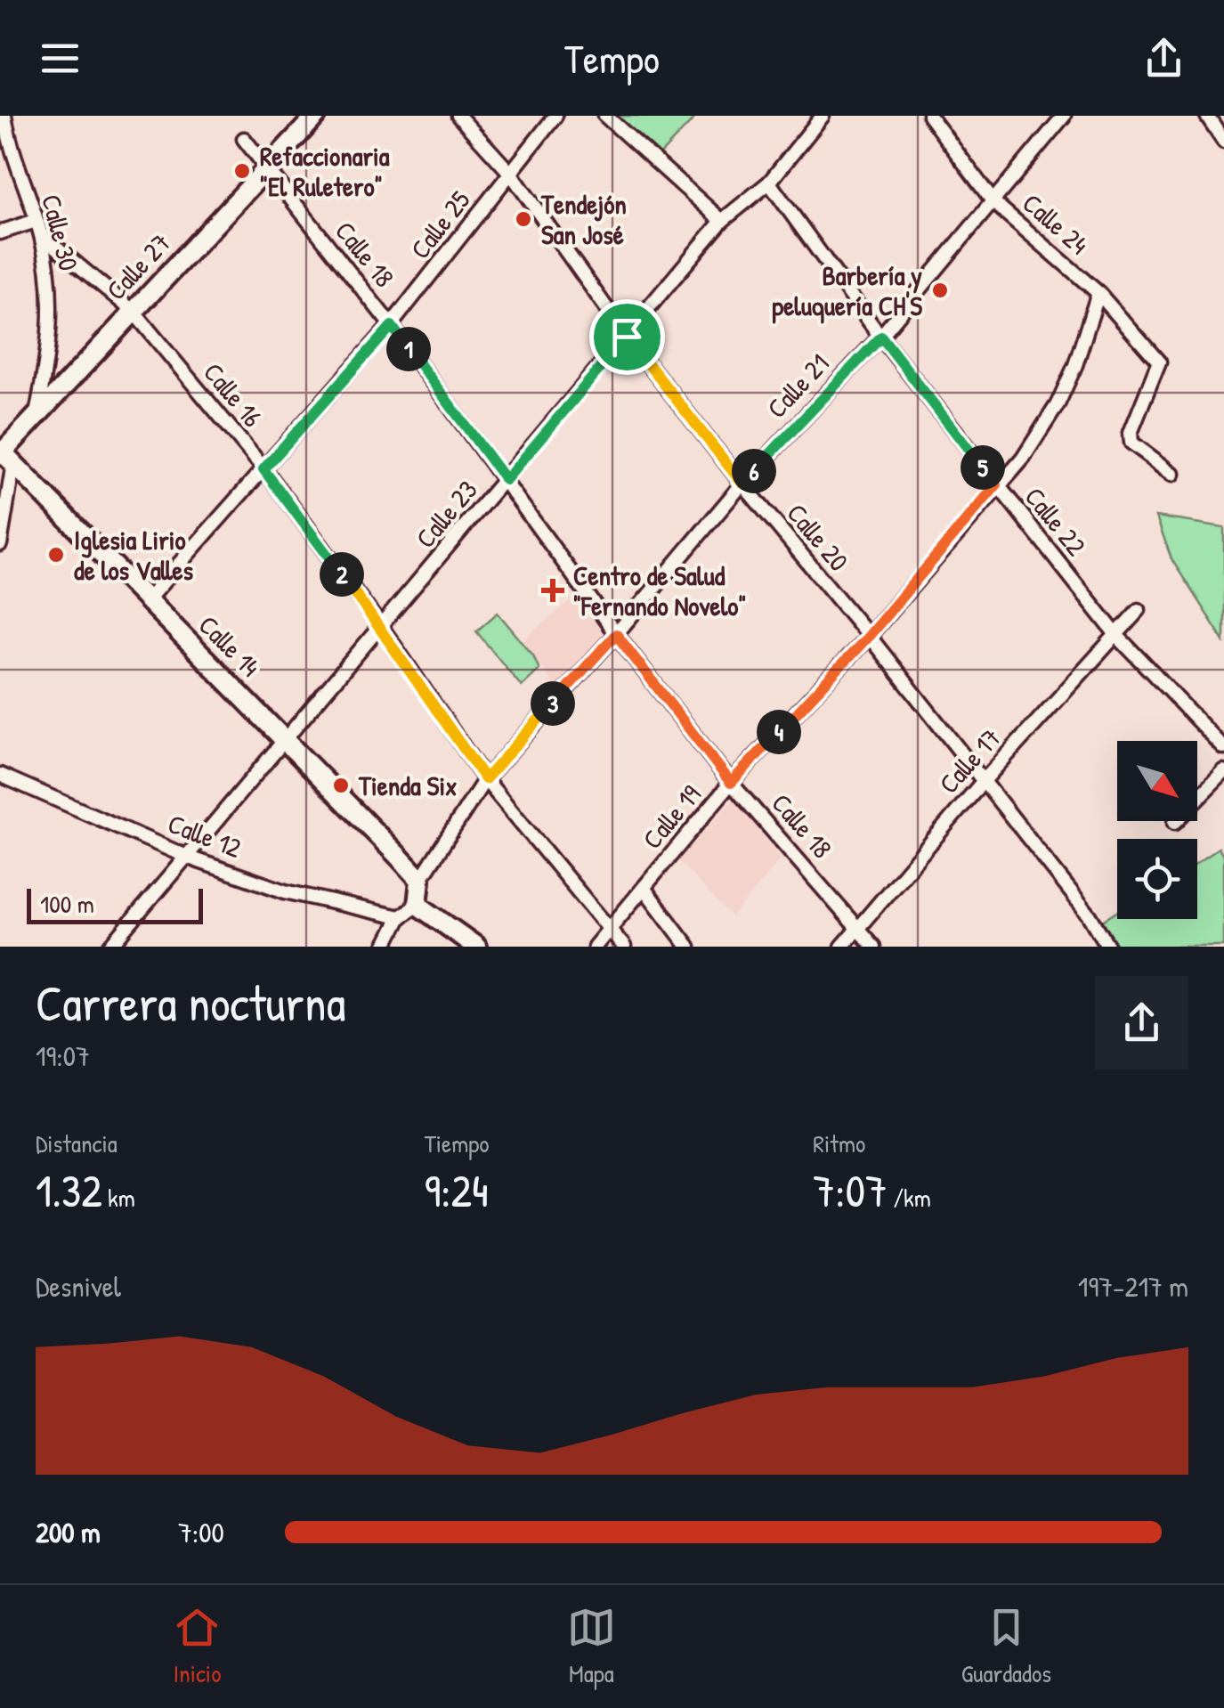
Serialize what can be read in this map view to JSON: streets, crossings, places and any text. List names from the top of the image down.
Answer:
{
  "streets": {
    "street": [
      "Calle 24",
      "Calle 25",
      "Calle 30",
      "Calle 18",
      "Calle 27",
      "Calle 21",
      "Calle 16",
      "Calle 23",
      "Calle 22",
      "Calle 20",
      "Calle 14",
      "Calle 17",
      "Calle 19",
      "Calle 12"
    ]
  },
  "crossings": [
    ["Calle 24", "Calle 21"],
    ["Calle 24", "Calle 19"],
    ["Calle 25", "Calle 18"],
    ["Calle 25", "Calle 16"],
    ["Calle 25", "Calle 20"],
    ["Calle 25", "Calle 14"],
    ["Calle 30", "Calle 27"],
    ["Calle 30", "Calle 16"],
    ["Calle 18", "Calle 27"],
    ["Calle 18", "Calle 21"],
    ["Calle 18", "Calle 23"],
    ["Calle 18", "Calle 17"],
    ["Calle 18", "Calle 19"],
    ["Calle 27", "Calle 16"],
    ["Calle 27", "Calle 14"],
    ["Calle 21", "Calle 16"],
    ["Calle 21", "Calle 22"],
    ["Calle 21", "Calle 20"],
    ["Calle 21", "Calle 14"],
    ["Calle 16", "Calle 23"],
    ["Calle 16", "Calle 19"],
    ["Calle 23", "Calle 22"],
    ["Calle 23", "Calle 20"],
    ["Calle 23", "Calle 14"],
    ["Calle 23", "Calle 12"],
    ["Calle 22", "Calle 17"],
    ["Calle 22", "Calle 19"],
    ["Calle 20", "Calle 17"],
    ["Calle 20", "Calle 19"]
  ],
  "places": {
    "other": [
      "Refaccionaria \"El Ruletero\"",
      "Tendejón San José",
      "Barbería y peluquería CH'S",
      "Iglesia Lirio de los Valles",
      "Tienda Six"
    ],
    "health": ["Centro de Salud \"Fernando Novelo\""]
  },
  "scale_bar": "100 m",
  "north": "bottom right",
  "page": {
    "header": "Tempo",
    "pins": [
      "1",
      "5",
      "6",
      "2",
      "3",
      "4"
    ],
    "scale": "100 m",
    "heading": ["Carrera nocturna", "19:07"],
    "stats": [
      ["Distancia", "1.32 km"],
      ["Tiempo", "9:24"],
      ["Ritmo", "7:07 /km"]
    ],
    "chart": ["Desnivel", "197–217 m"],
    "list": [
      {
        "name": "200 m",
        "note": "7:00"
      }
    ],
    "tabs": ["Inicio", "Mapa", "Guardados"]
  }
}
